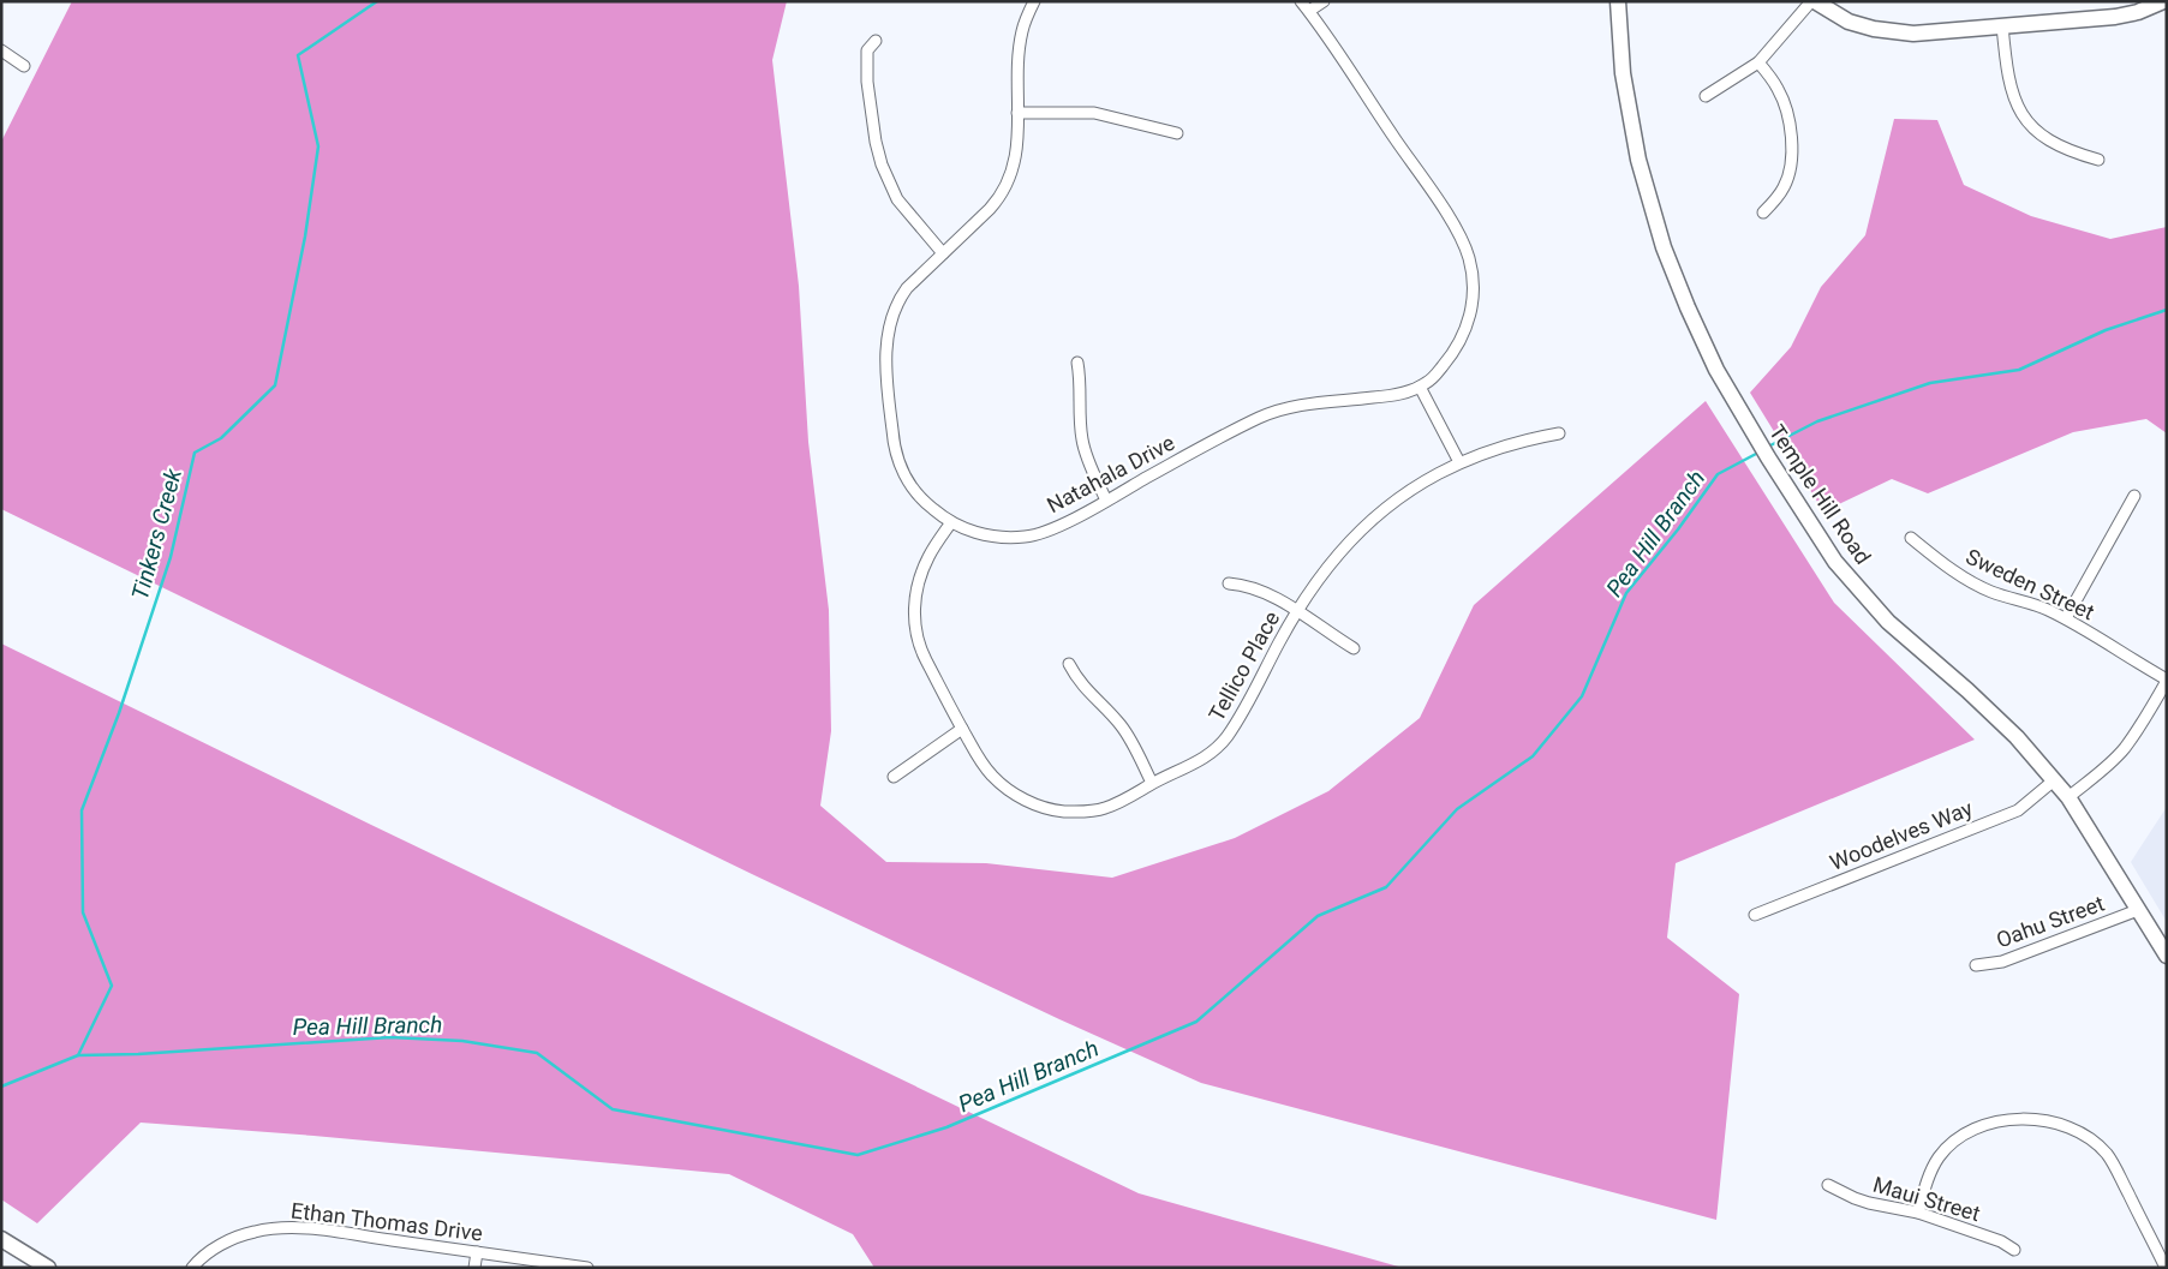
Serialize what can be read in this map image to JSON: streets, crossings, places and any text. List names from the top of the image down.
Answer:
{
  "streets": {
    "main road": ["Temple Hill Road"],
    "street": [
      "Natahala Drive",
      "Sweden Street",
      "Tellico Place",
      "Woodelves Way",
      "Oahu Street",
      "Maui Street",
      "Ethan Thomas Drive"
    ]
  },
  "crossings": [
    ["Natahala Drive", "Tellico Place"],
    ["Temple Hill Road", "Woodelves Way"],
    ["Temple Hill Road", "Oahu Street"]
  ],
  "water": ["Pea Hill Branch", "Tinkers Creek"]
}
